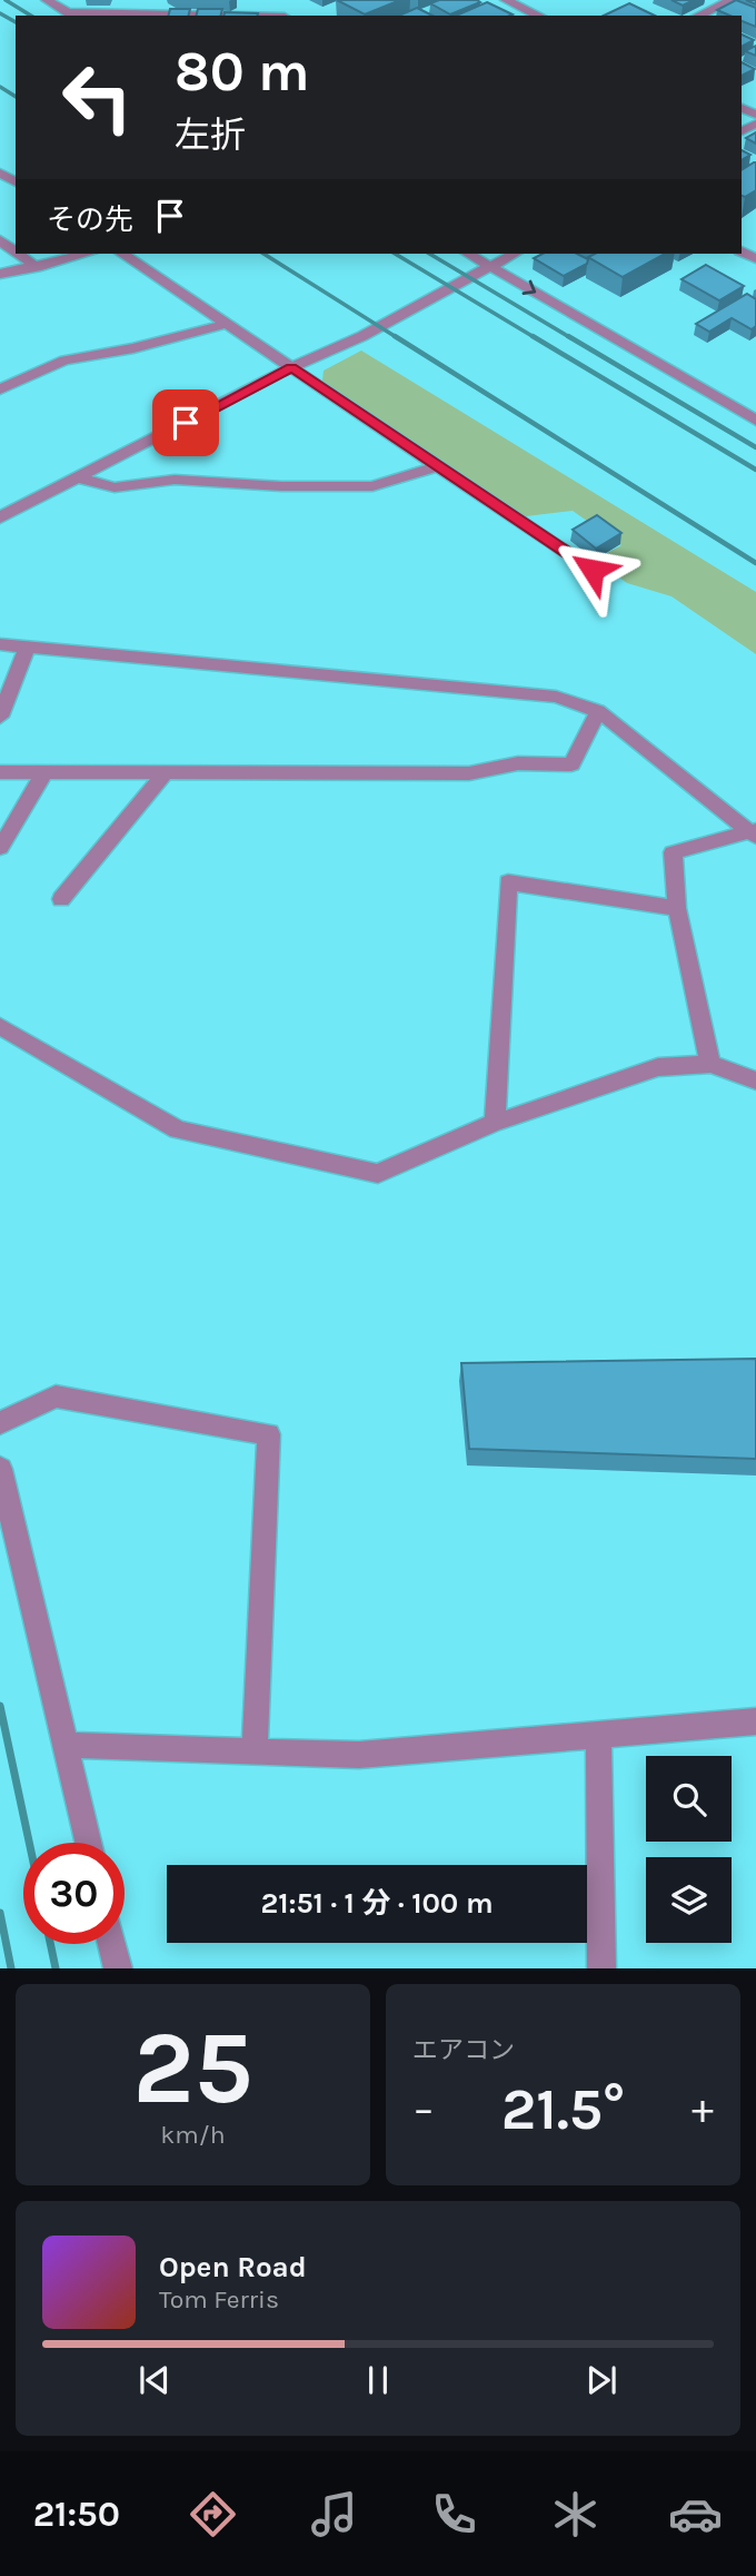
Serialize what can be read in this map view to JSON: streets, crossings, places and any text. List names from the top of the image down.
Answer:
{
  "page": {
    "turn": ["80 m", "左折"],
    "then": "その先",
    "limit": "30",
    "trip": "21:51 · 1 分 · 100 m",
    "tile": [
      ["25", "km/h"],
      "エアコン"
    ],
    "heat": ["−", "21.5°", "+"],
    "song": ["Open Road", "Tom Ferris"],
    "tabs": "21:50"
  }
}
